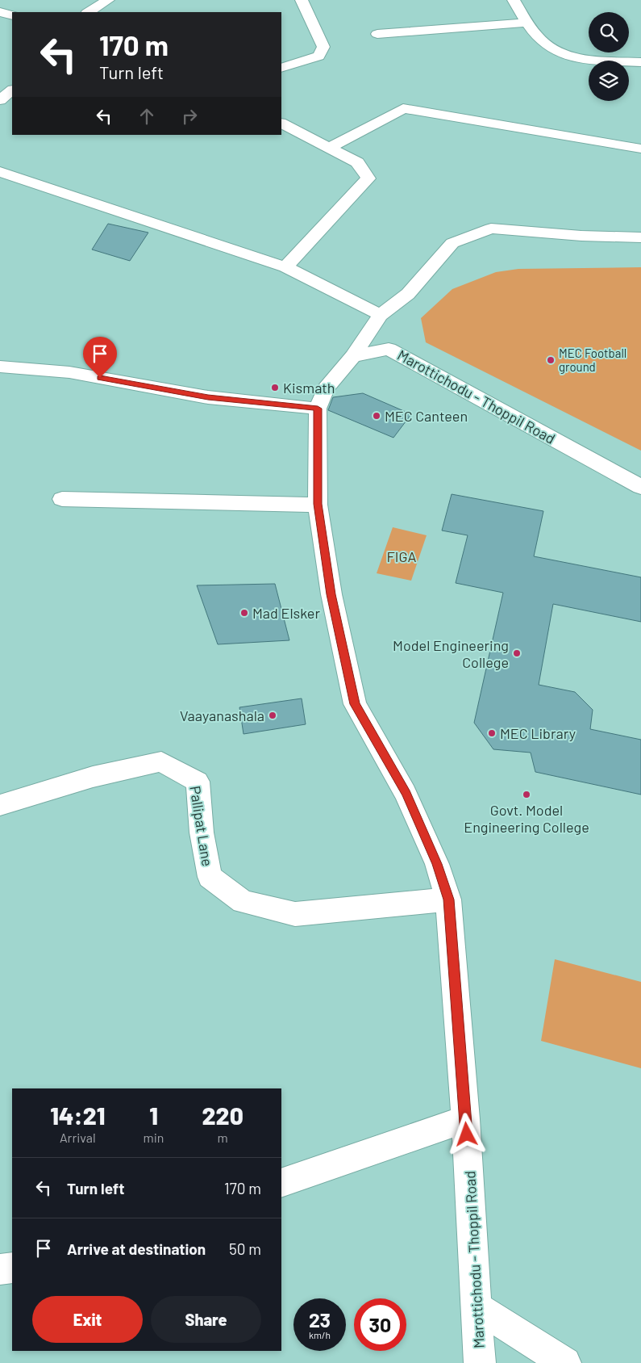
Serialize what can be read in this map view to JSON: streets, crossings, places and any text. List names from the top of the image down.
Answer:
{
  "streets": {
    "street": ["Marottichodu - Thoppil Road", "Pallipat Lane"]
  },
  "crossings": [
    ["Marottichodu - Thoppil Road", "Pallipat Lane"]
  ],
  "parks": ["FIGA"],
  "places": [
    "MEC Football ground",
    "Kismath",
    "MEC Canteen",
    "Mad Elsker",
    "Model Engineering College",
    "Vaayanashala",
    "MEC Library",
    "Govt. Model Engineering College"
  ],
  "page": {
    "turn": ["170 m", "Turn left"],
    "eta": [
      "14:21",
      "Arrival",
      "1",
      "min",
      "220",
      "m"
    ],
    "list": [
      {
        "name": "Turn left",
        "value": "170 m"
      },
      {
        "name": "Arrive at destination",
        "value": "50 m"
      }
    ],
    "buttons": ["Exit", "Share"],
    "speed": "23 km/h",
    "limit": "30"
  }
}
